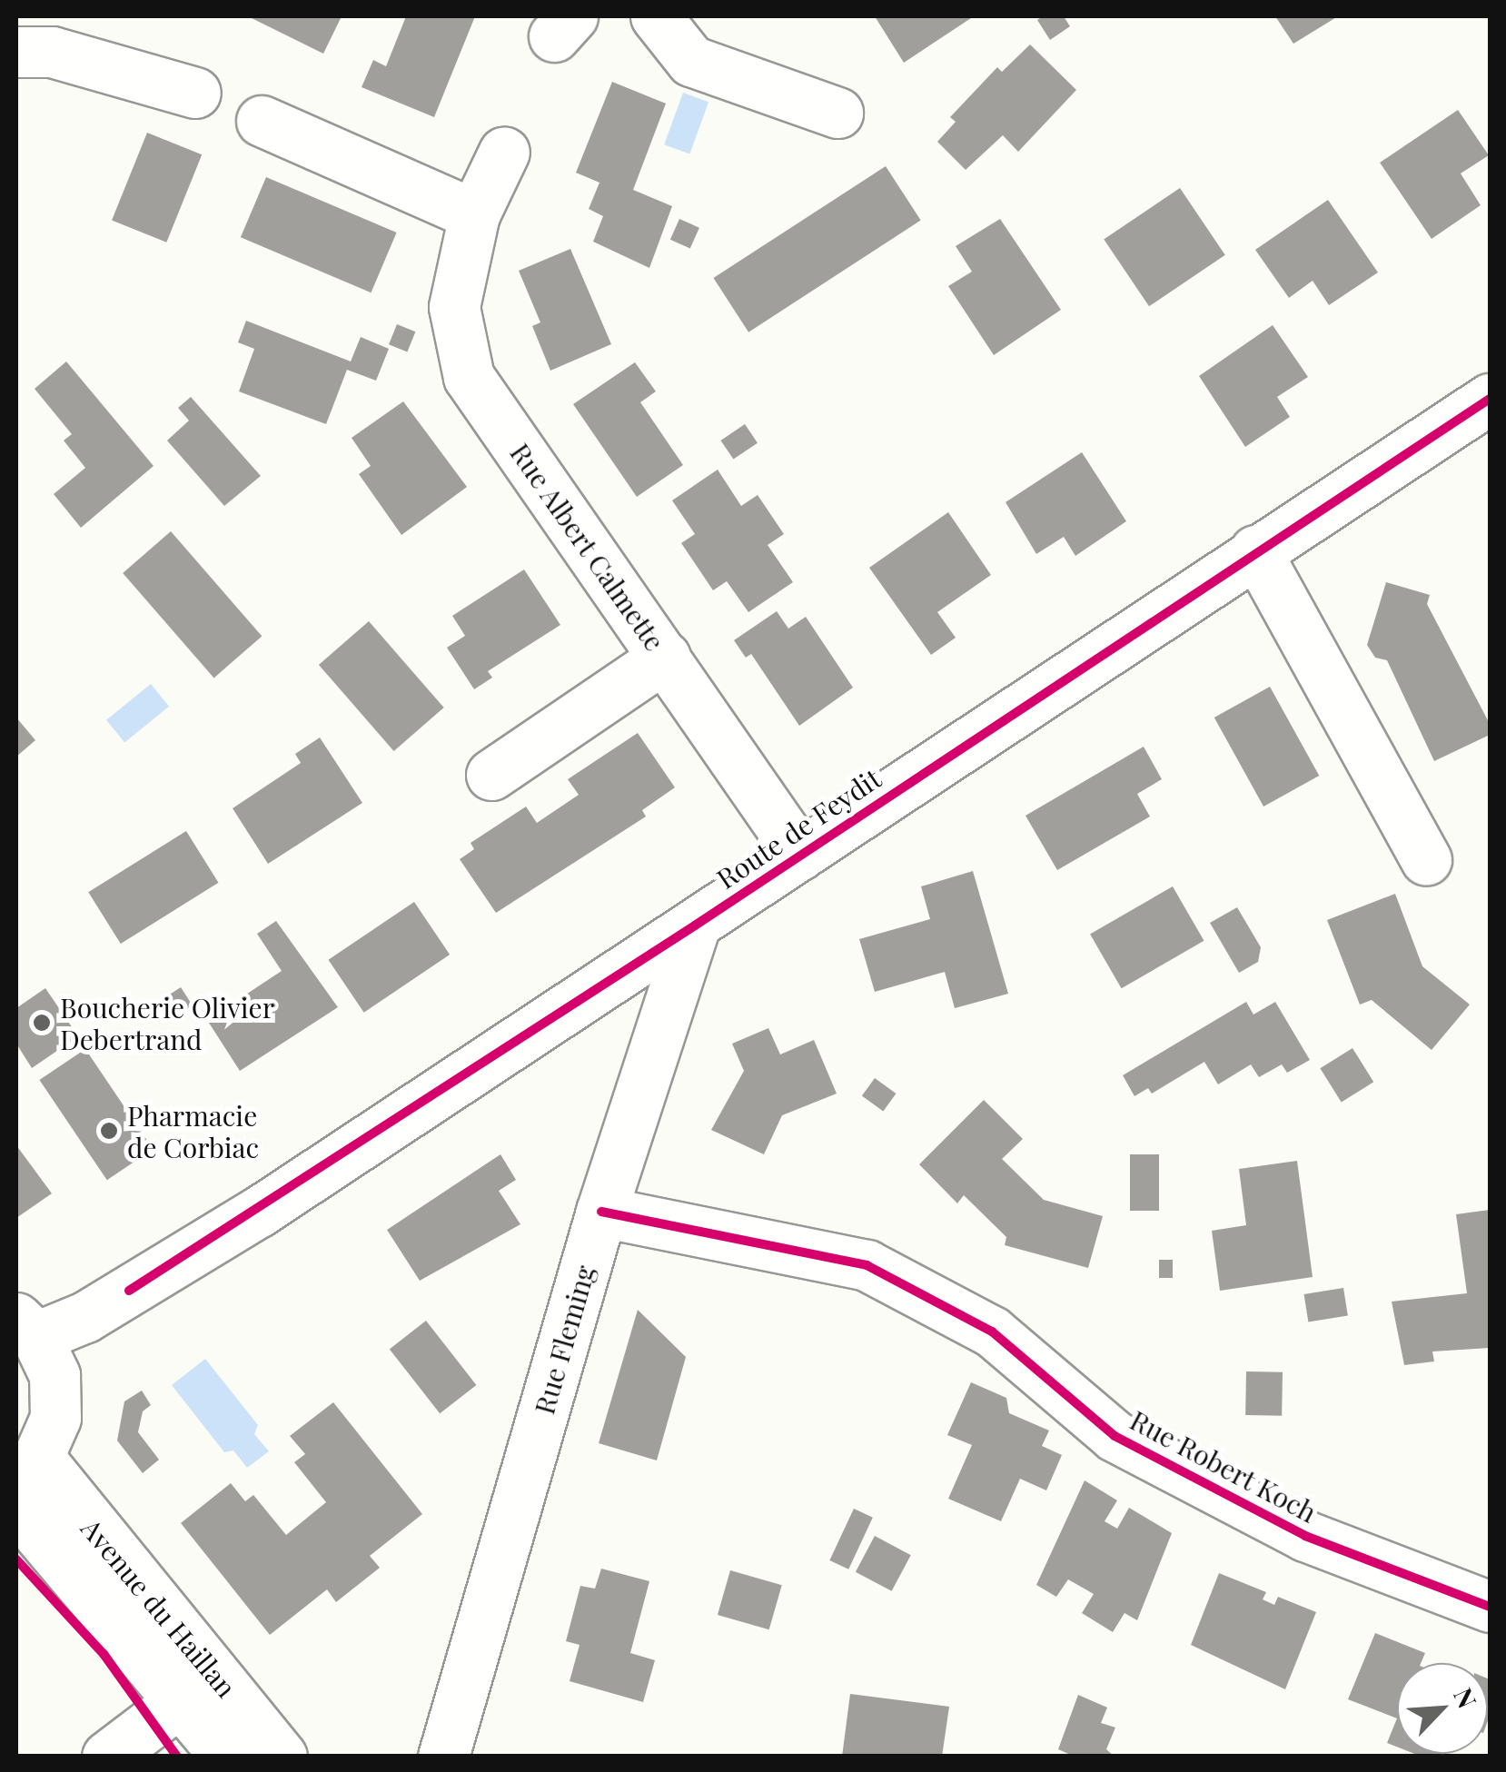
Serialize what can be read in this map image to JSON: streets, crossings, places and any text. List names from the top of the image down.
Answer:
{
  "streets": {
    "street": [
      "Rue Albert Calmette",
      "Route de Feydit",
      "Rue Fleming",
      "Rue Robert Koch",
      "Avenue du Haillan"
    ]
  },
  "crossings": [
    ["Rue Albert Calmette", "Route de Feydit"],
    ["Route de Feydit", "Rue Fleming"],
    ["Rue Fleming", "Rue Robert Koch"]
  ],
  "places": ["Boucherie Olivier Debertrand", "Pharmacie de Corbiac"],
  "north": "top right"
}
